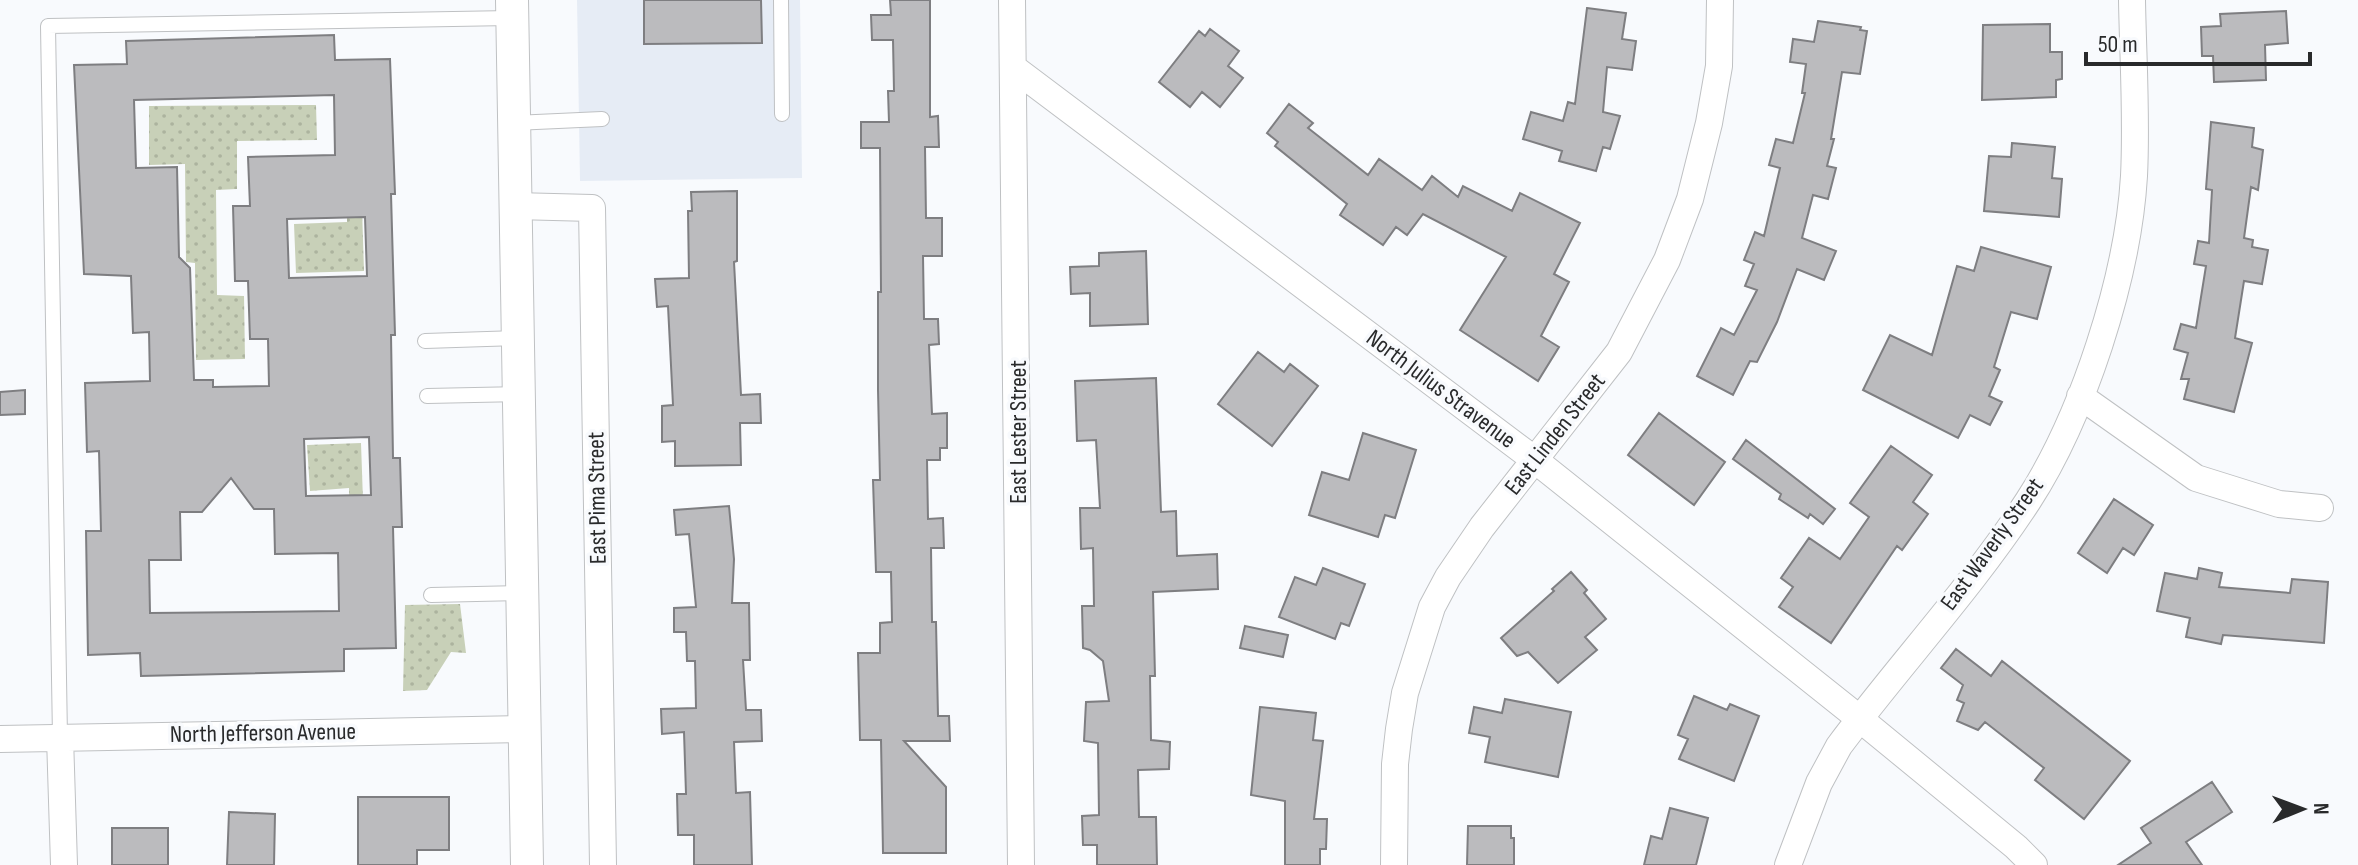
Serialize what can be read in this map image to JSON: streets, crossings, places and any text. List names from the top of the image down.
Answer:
{
  "streets": {
    "street": [
      "North Julius Stravenue",
      "East Lester Street",
      "East Linden Street",
      "East Pima Street",
      "East Waverly Street",
      "North Jefferson Avenue"
    ]
  },
  "crossings": [
    ["North Julius Stravenue", "East Lester Street"],
    ["North Julius Stravenue", "East Linden Street"],
    ["North Julius Stravenue", "East Waverly Street"]
  ],
  "scale_bar": "50 m",
  "north": "right"
}
